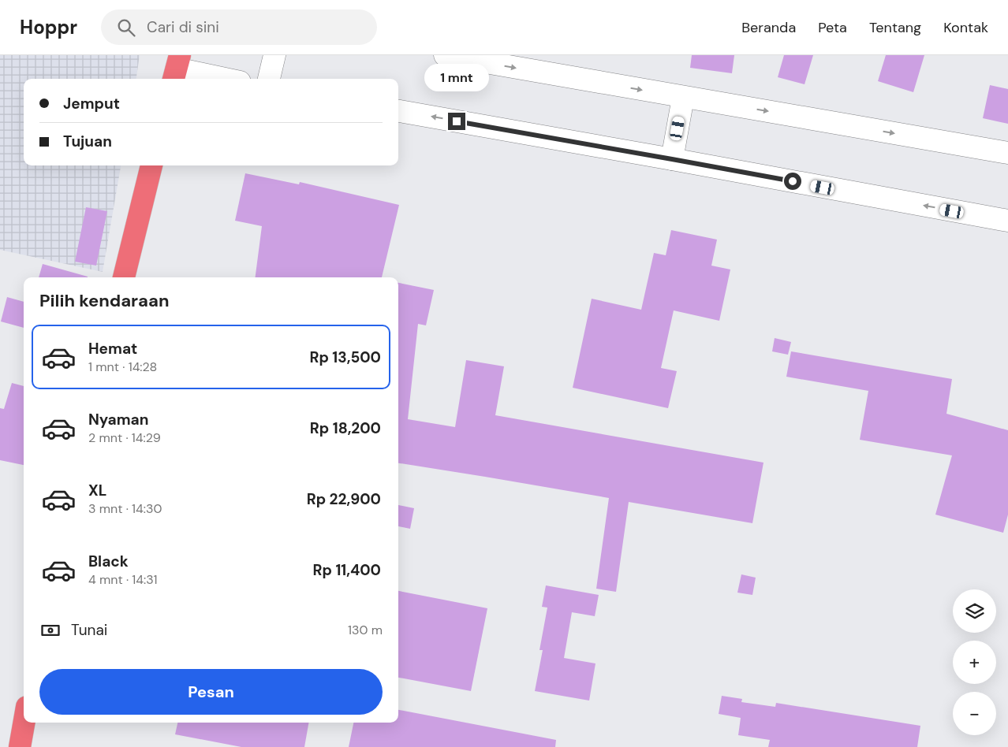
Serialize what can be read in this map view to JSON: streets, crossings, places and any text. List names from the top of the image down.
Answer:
{
  "page": {
    "header": "Hoppr",
    "search": "Cari di sini",
    "nav": [
      "Beranda",
      "Peta",
      "Tentang",
      "Kontak"
    ],
    "bubble": "1 mnt",
    "banner": ["Jemput", "Tujuan"],
    "heading": "Pilih kendaraan",
    "list": [
      {
        "name": "Hemat",
        "note": "1 mnt · 14:28",
        "value": "Rp 13,500"
      },
      {
        "name": "Nyaman",
        "note": "2 mnt · 14:29",
        "value": "Rp 18,200"
      },
      {
        "name": "XL",
        "note": "3 mnt · 14:30",
        "value": "Rp 22,900"
      },
      {
        "name": "Black",
        "note": "4 mnt · 14:31",
        "value": "Rp 11,400"
      }
    ],
    "map_buttons": ["+", "−"],
    "pay": ["Tunai", "130 m"],
    "buttons": "Pesan"
  }
}
